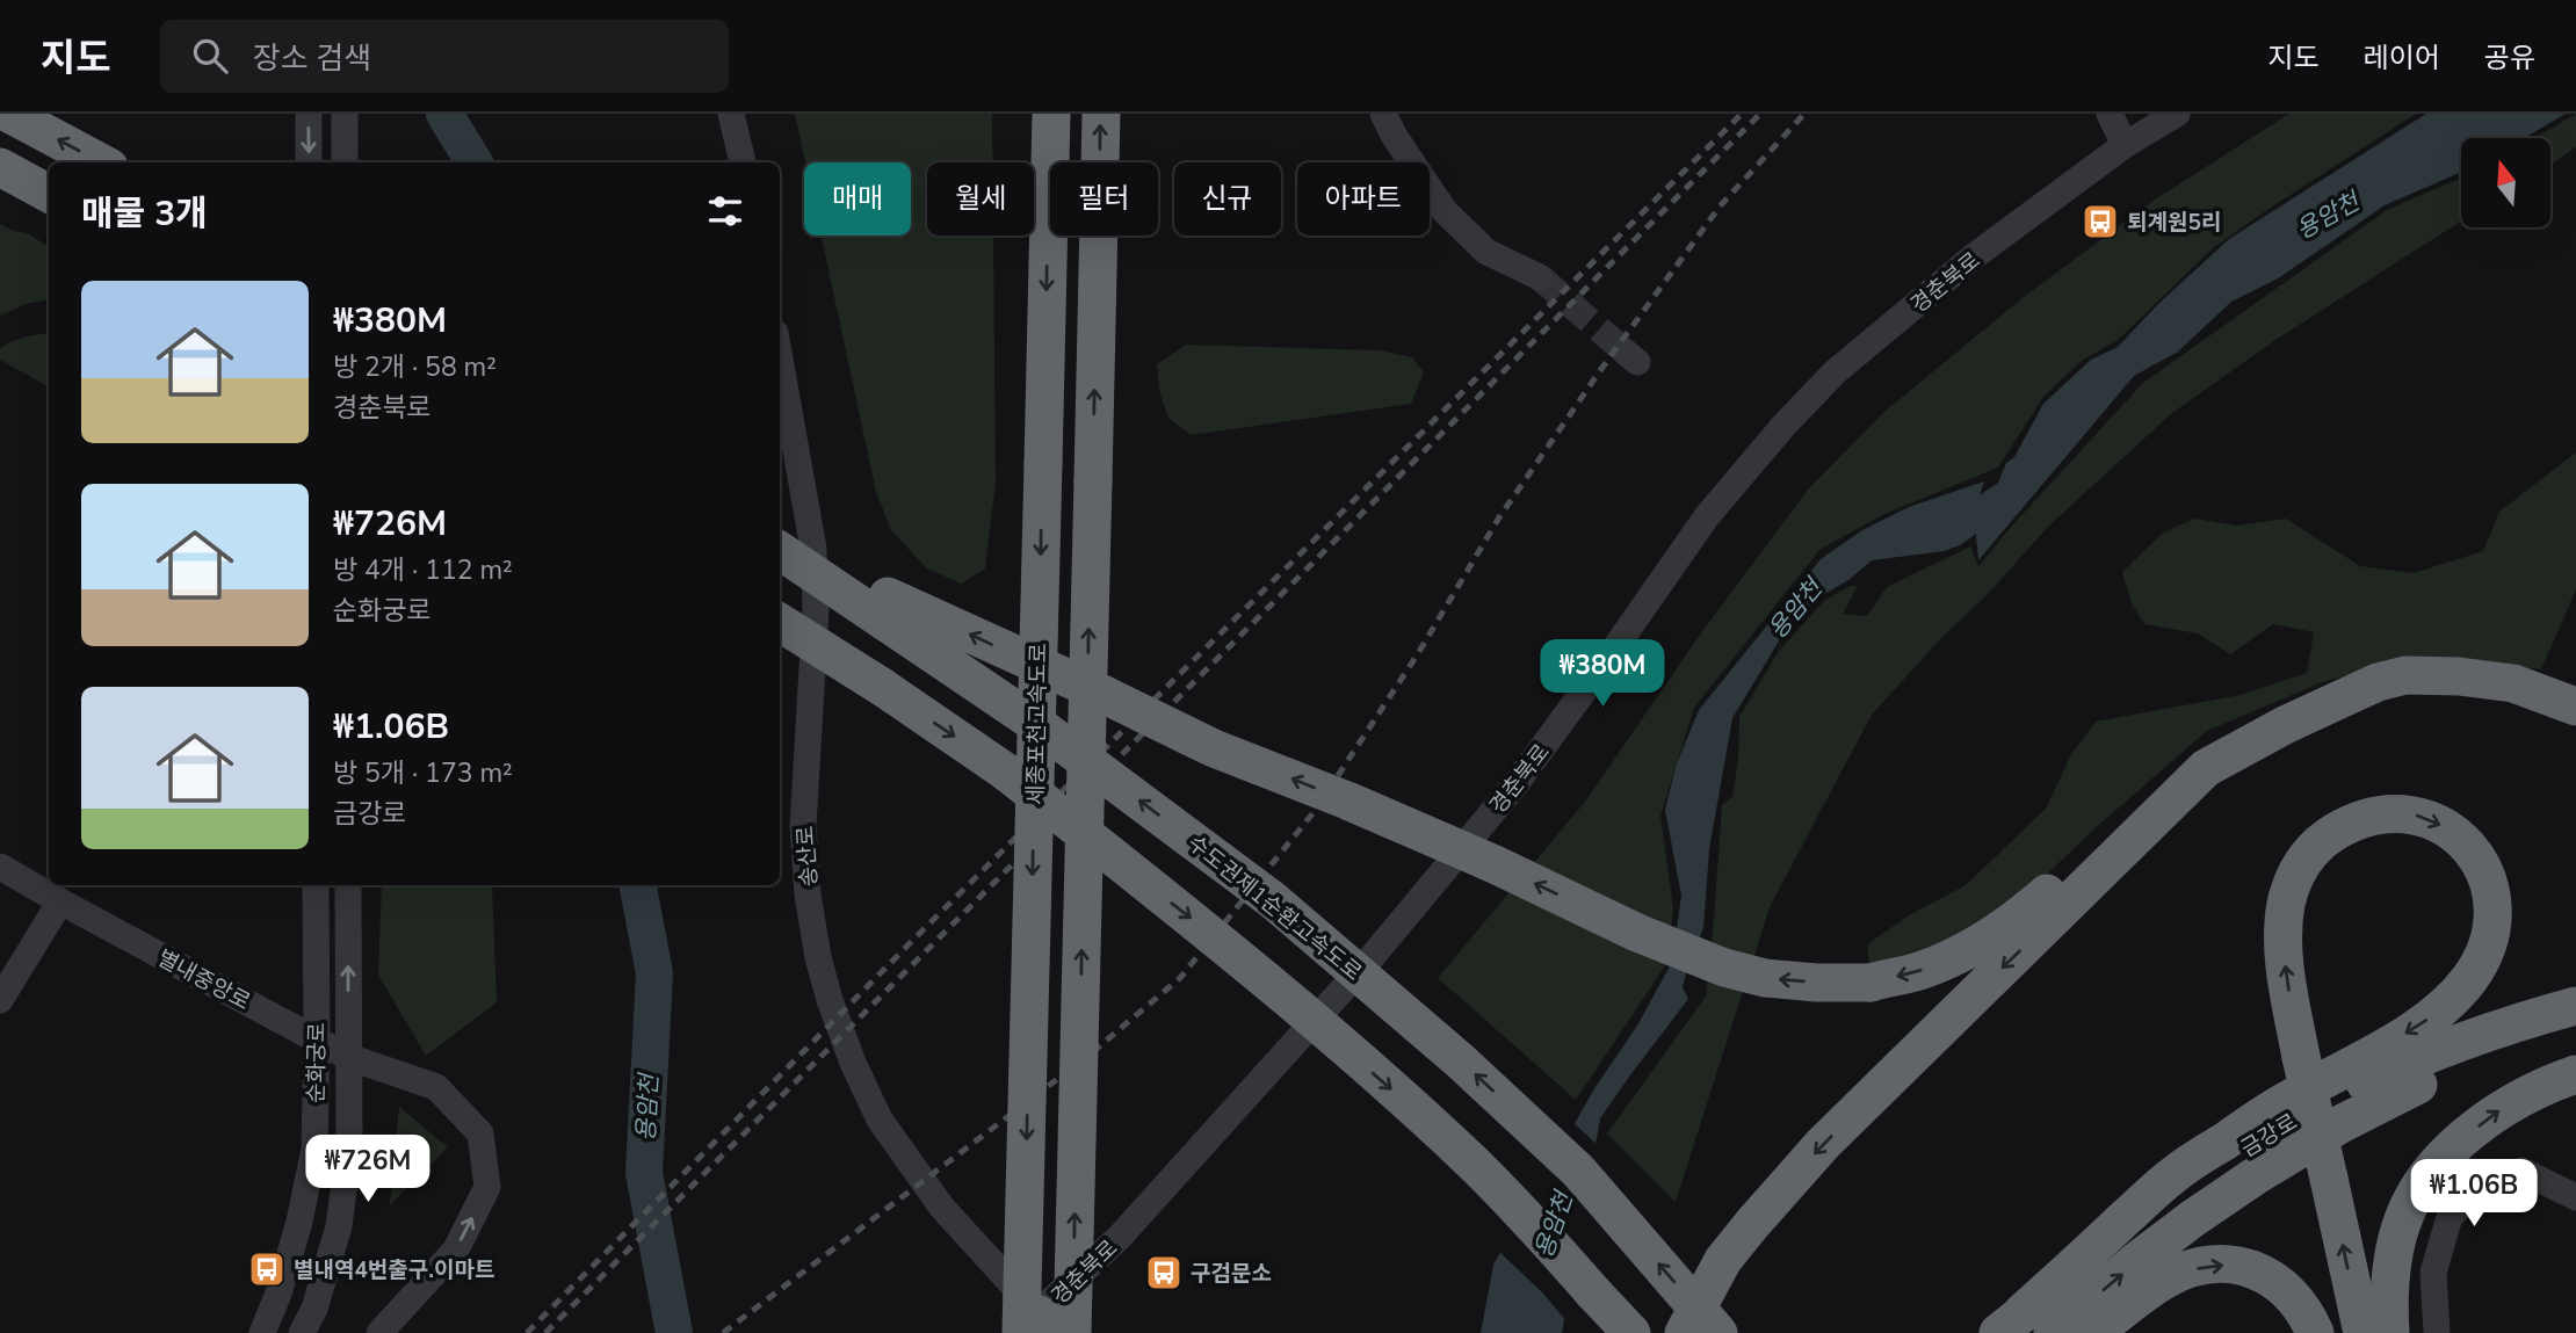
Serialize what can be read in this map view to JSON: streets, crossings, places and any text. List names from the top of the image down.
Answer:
{
  "streets": {
    "highway": ["세종포천고속도로", "수도권제1순환고속도로", "금강로"],
    "street": [
      "경춘북로",
      "송산로",
      "별내중앙로",
      "순화궁로"
    ]
  },
  "crossings": [
    ["경춘북로", "세종포천고속도로"],
    ["경춘북로", "송산로"],
    ["세종포천고속도로", "송산로"],
    ["별내중앙로", "순화궁로"]
  ],
  "water": ["용암천"],
  "places": {
    "bus stop": ["퇴계원5리", "별내역4번출구.이마트", "구검문소"]
  },
  "north": "top",
  "page": {
    "header": "지도",
    "search": "장소 검색",
    "nav": ["지도", "레이어", "공유"],
    "chip": [
      "매매",
      "월세",
      "필터",
      "신규",
      "아파트"
    ],
    "heading": "매물 3개",
    "list": [
      {
        "name": "₩380M",
        "note": "방 2개 · 58 m² · 경춘북로"
      },
      {
        "name": "₩726M",
        "note": "방 4개 · 112 m² · 순화궁로"
      },
      {
        "name": "₩1.06B",
        "note": "방 5개 · 173 m² · 금강로"
      }
    ],
    "price": ["₩380M", "₩726M", "₩1.06B"]
  }
}
